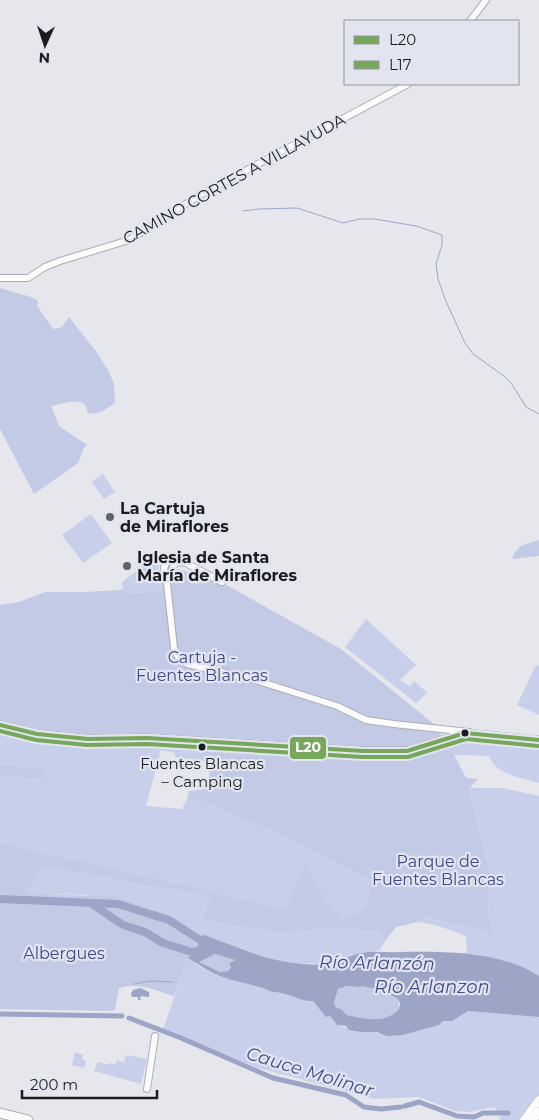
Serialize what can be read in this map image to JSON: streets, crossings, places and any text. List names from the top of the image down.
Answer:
{
  "streets": {
    "street": ["CAMINO CORTES A VILLAYUDA"]
  },
  "water": ["Río Arlanzón", "Río Arlanzon", "Cauce Molinar"],
  "parks": ["Cartuja - Fuentes Blancas", "Parque de Fuentes Blancas", "Albergues"],
  "places": ["La Cartuja de Miraflores", "Iglesia de Santa María de Miraflores", "Fuentes Blancas – Camping"],
  "lines": ["transit line L20", "transit line L17"],
  "legend": ["L20", "L17"],
  "scale_bar": "200 m",
  "north": "bottom"
}
